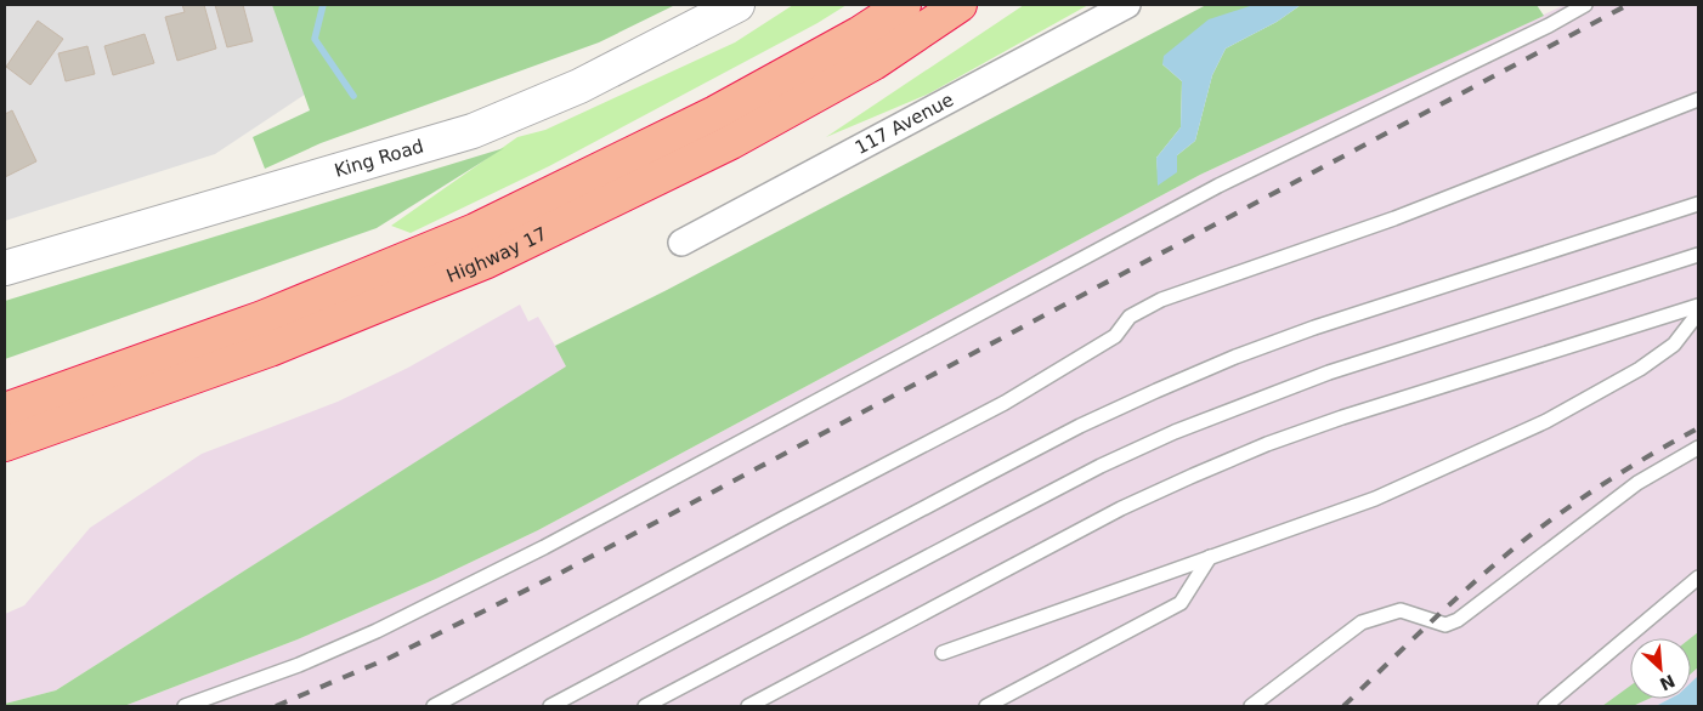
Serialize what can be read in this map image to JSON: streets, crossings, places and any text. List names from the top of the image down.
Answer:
{
  "streets": {
    "highway": ["Highway 17"],
    "street": ["117 Avenue", "King Road"]
  },
  "north": "bottom right"
}
